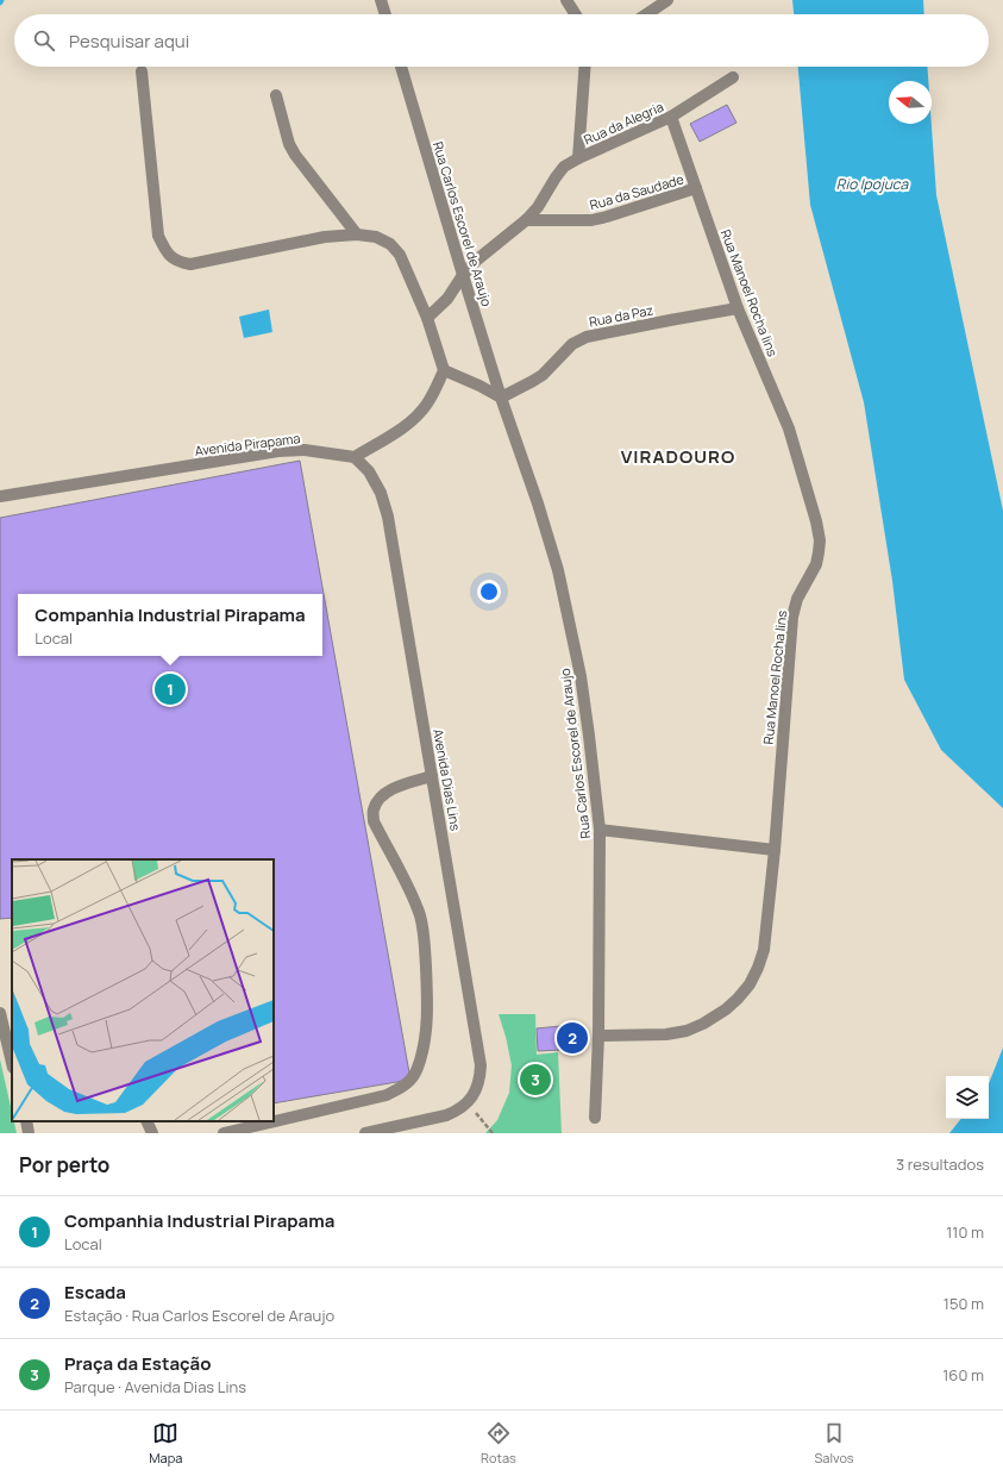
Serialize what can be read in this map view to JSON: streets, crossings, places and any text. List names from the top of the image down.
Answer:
{
  "streets": {
    "street": [
      "Rua da Alegria",
      "Rua da Saudade",
      "Rua Carlos Escorel de Araujo",
      "Rua Manoel Rocha lins",
      "Rua da Paz",
      "Avenida Pirapama",
      "Avenida Dias Lins"
    ]
  },
  "crossings": [
    ["Rua da Alegria", "Rua da Saudade"],
    ["Rua da Alegria", "Rua Carlos Escorel de Araujo"],
    ["Rua da Alegria", "Rua Manoel Rocha lins"],
    ["Rua da Saudade", "Rua Manoel Rocha lins"],
    ["Rua Carlos Escorel de Araujo", "Rua Manoel Rocha lins"],
    ["Rua Carlos Escorel de Araujo", "Rua da Paz"],
    ["Rua Manoel Rocha lins", "Rua da Paz"],
    ["Avenida Pirapama", "Avenida Dias Lins"]
  ],
  "districts": ["VIRADOURO"],
  "water": ["Rio Ipojuca"],
  "north": "left",
  "page": {
    "search": "Pesquisar aqui",
    "popup": ["Companhia Industrial Pirapama", "Local"],
    "pins": ["1", "2", "3"],
    "heading": ["Por perto", "3 resultados"],
    "list": [
      {
        "mark": "1",
        "name": "Companhia Industrial Pirapama",
        "note": "Local",
        "value": "110 m"
      },
      {
        "mark": "2",
        "name": "Escada",
        "note": "Estação · Rua Carlos Escorel de Araujo",
        "value": "150 m"
      },
      {
        "mark": "3",
        "name": "Praça da Estação",
        "note": "Parque · Avenida Dias Lins",
        "value": "160 m"
      }
    ],
    "nav": ["Mapa", "Rotas", "Salvos"]
  }
}
